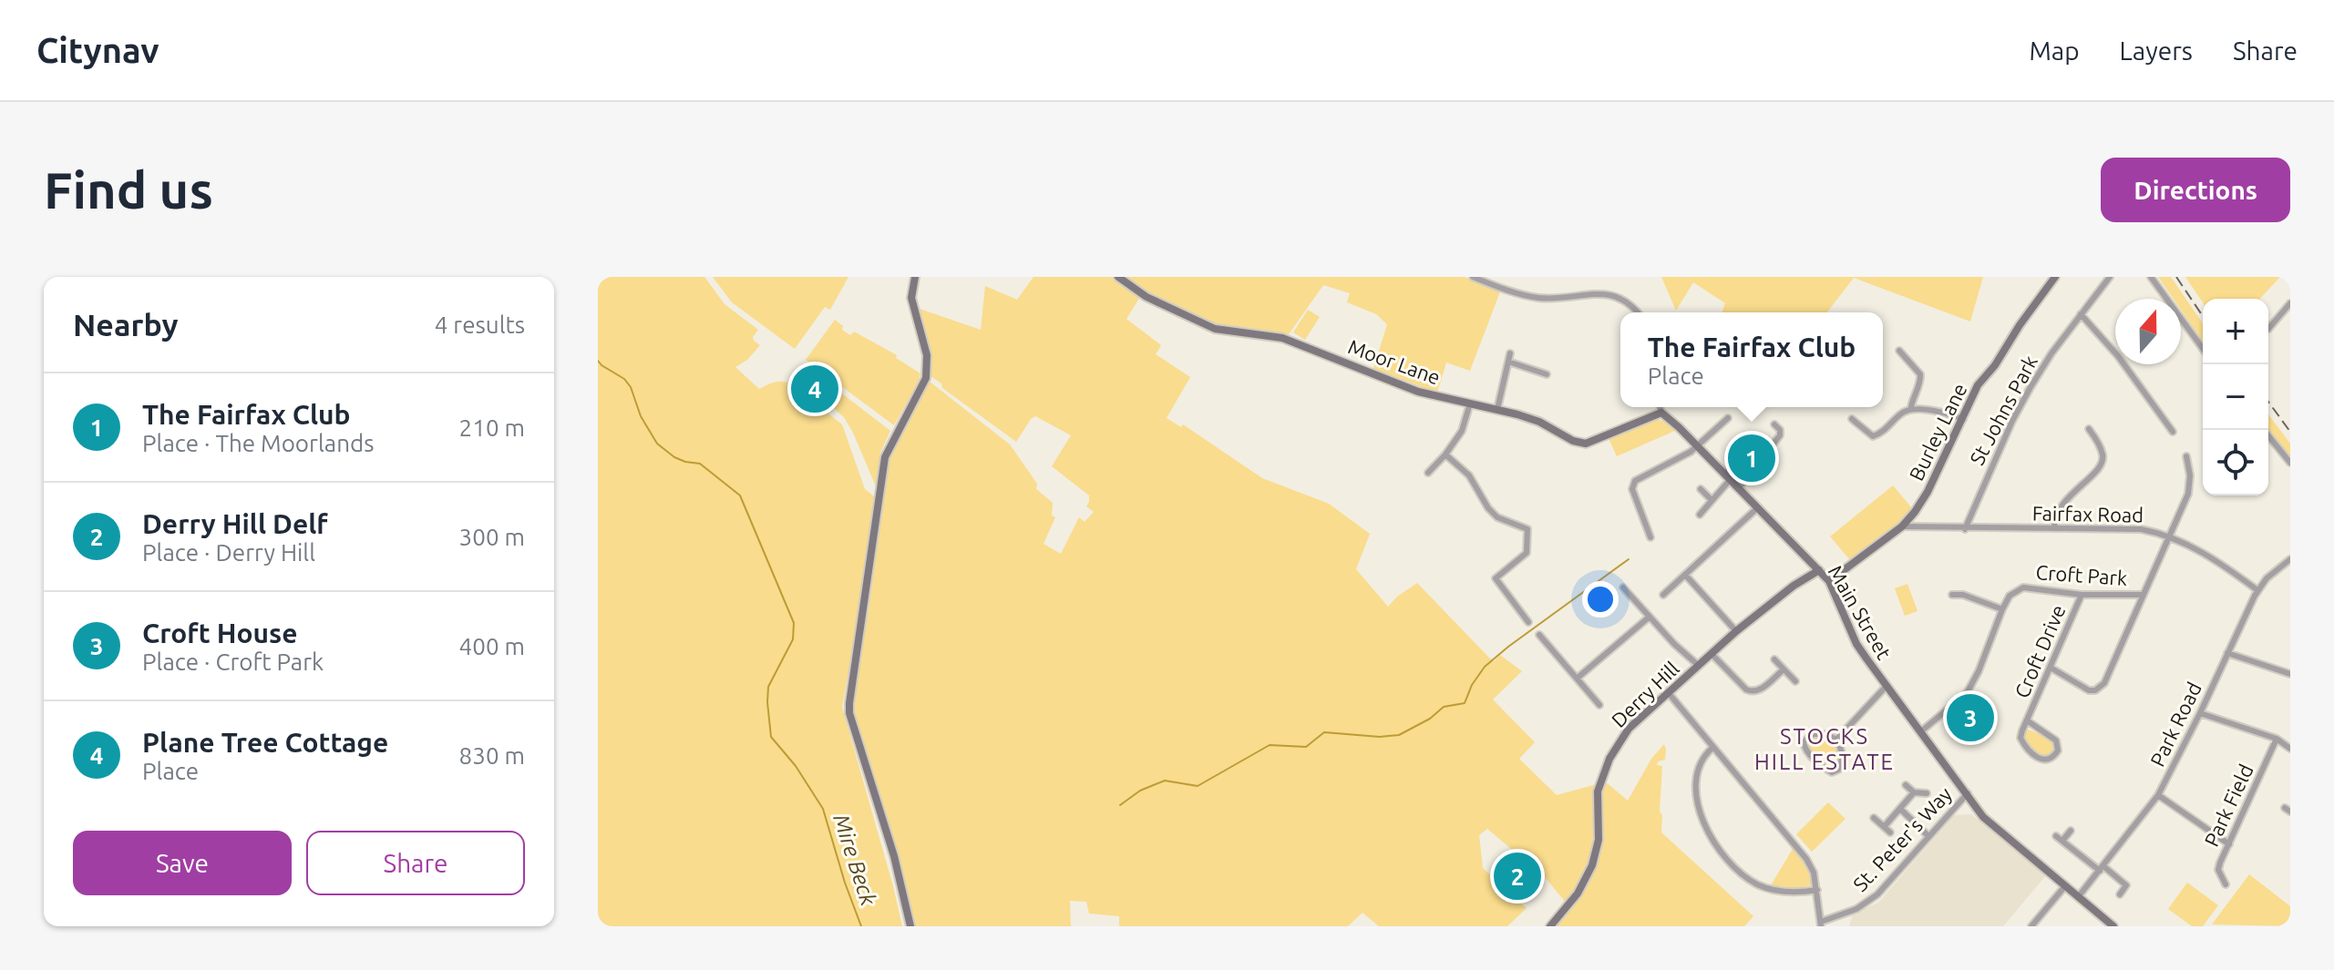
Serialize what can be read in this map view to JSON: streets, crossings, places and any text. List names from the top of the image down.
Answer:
{
  "streets": {
    "street": [
      "Moor Lane",
      "St Johns Park",
      "Burley Lane",
      "Fairfax Road",
      "Croft Park",
      "Main Street",
      "Croft Drive",
      "Derry Hill",
      "Park Road",
      "Park Field",
      "St. Peter's Way"
    ]
  },
  "crossings": [
    ["Moor Lane", "Main Street"],
    ["St Johns Park", "Fairfax Road"],
    ["Burley Lane", "Fairfax Road"],
    ["Burley Lane", "Main Street"],
    ["Fairfax Road", "Park Road"],
    ["Croft Park", "Main Street"],
    ["Croft Park", "Croft Drive"],
    ["Main Street", "Derry Hill"],
    ["Main Street", "Park Road"],
    ["Main Street", "St. Peter's Way"]
  ],
  "districts": ["STOCKS HILL ESTATE"],
  "water": ["Mire Beck"],
  "north": "top",
  "page": {
    "header": "Citynav",
    "nav": ["Map", "Layers", "Share"],
    "buttons": [
      "Directions",
      ["Save", "Share"]
    ],
    "title": "Find us",
    "heading": ["Nearby", "4 results"],
    "map_buttons": ["+", "−"],
    "popup": ["The Fairfax Club", "Place"],
    "pins": [
      "4",
      "1",
      "3",
      "2"
    ],
    "list": [
      {
        "mark": "1",
        "name": "The Fairfax Club",
        "note": "Place · The Moorlands",
        "value": "210 m"
      },
      {
        "mark": "2",
        "name": "Derry Hill Delf",
        "note": "Place · Derry Hill",
        "value": "300 m"
      },
      {
        "mark": "3",
        "name": "Croft House",
        "note": "Place · Croft Park",
        "value": "400 m"
      },
      {
        "mark": "4",
        "name": "Plane Tree Cottage",
        "note": "Place",
        "value": "830 m"
      }
    ]
  }
}
